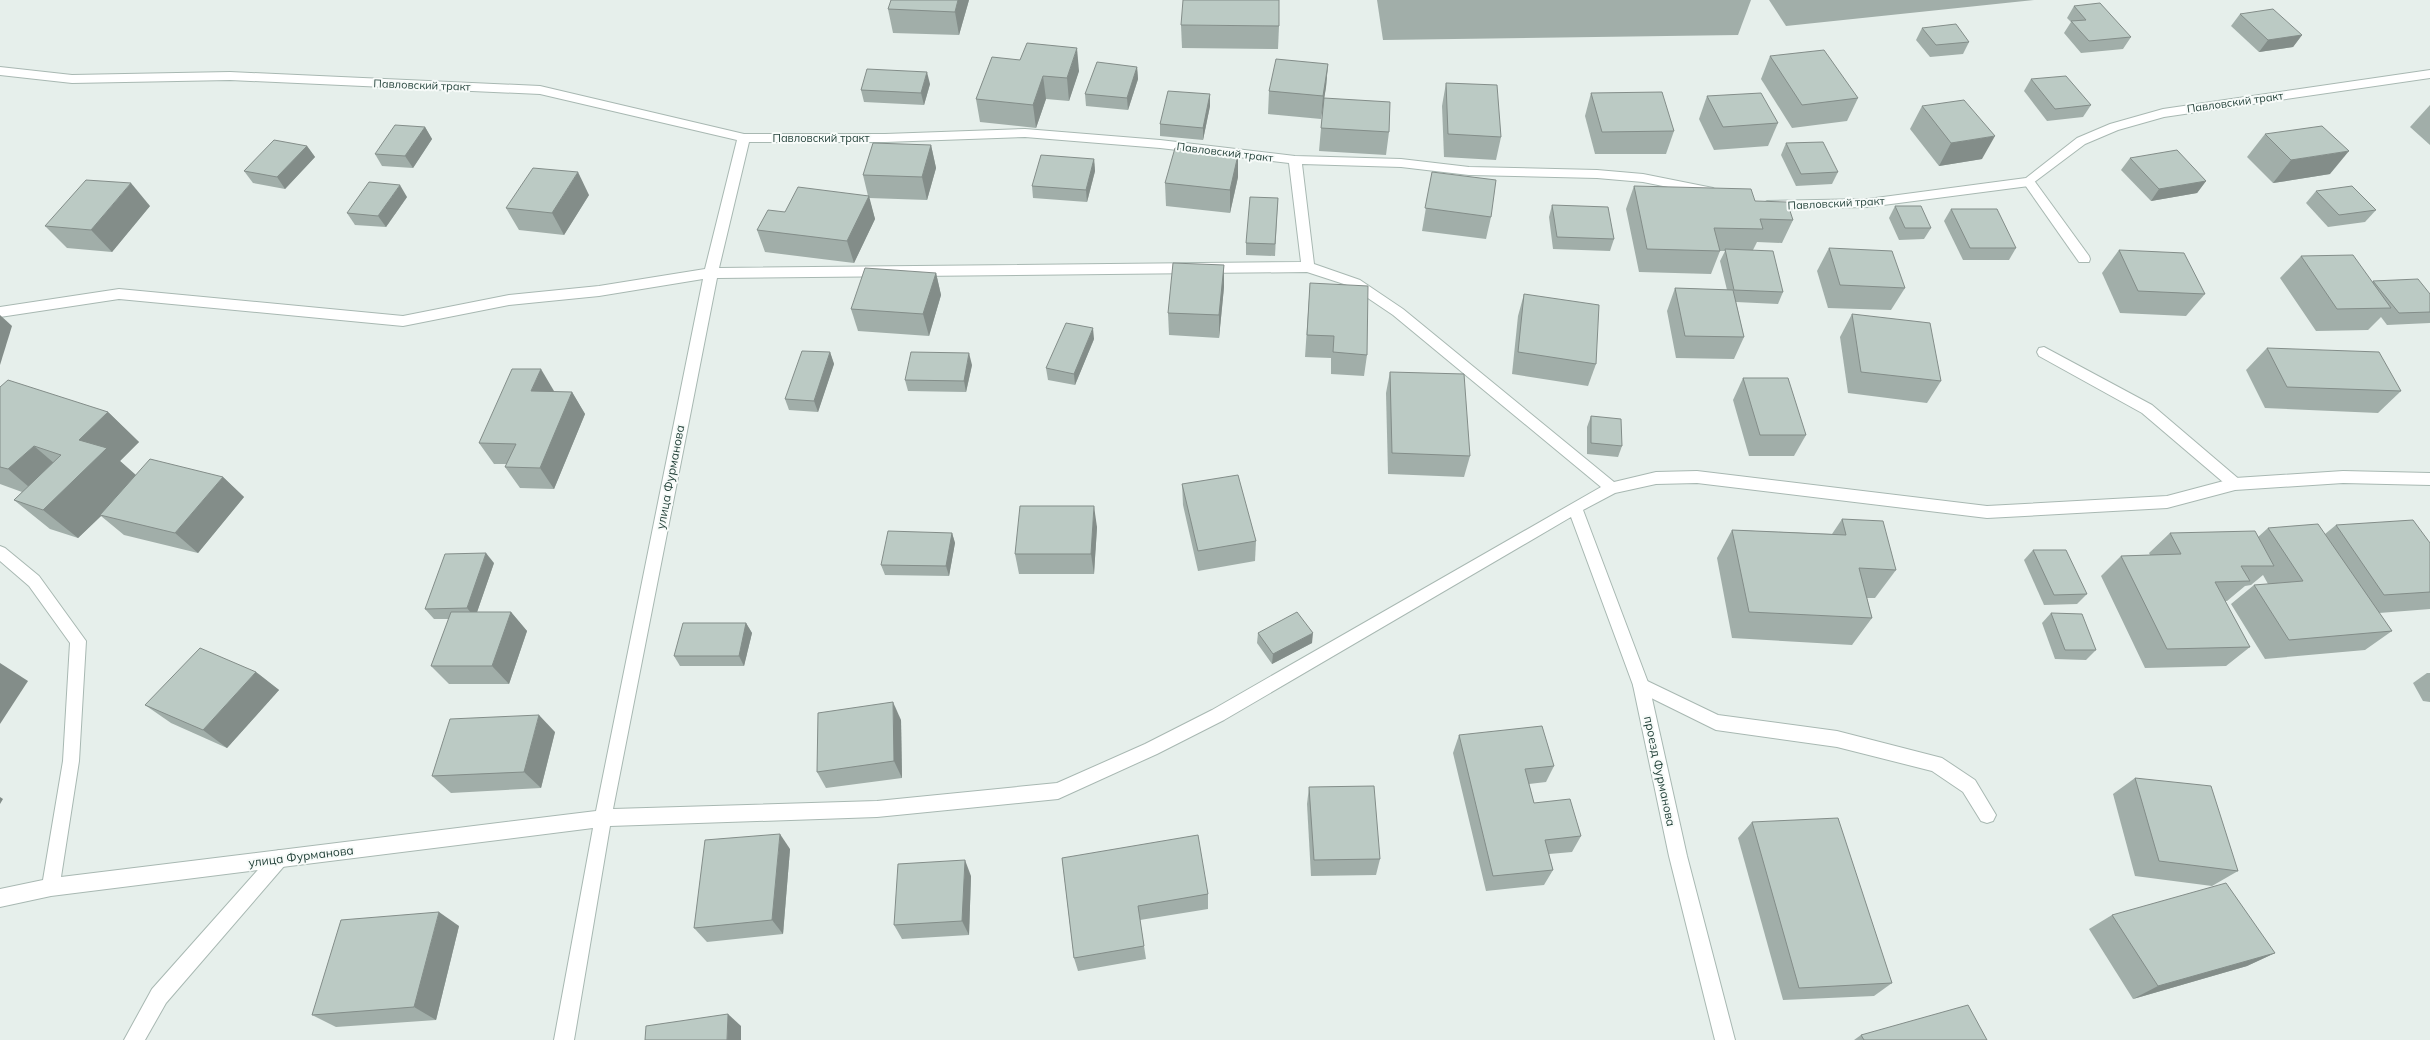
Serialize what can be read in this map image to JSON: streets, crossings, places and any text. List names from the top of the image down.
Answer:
{
  "streets": {
    "street": ["Павловский тракт", "улица Фурманова", "проезд Фурманова"]
  },
  "crossings": [
    ["Павловский тракт", "улица Фурманова"]
  ]
}
